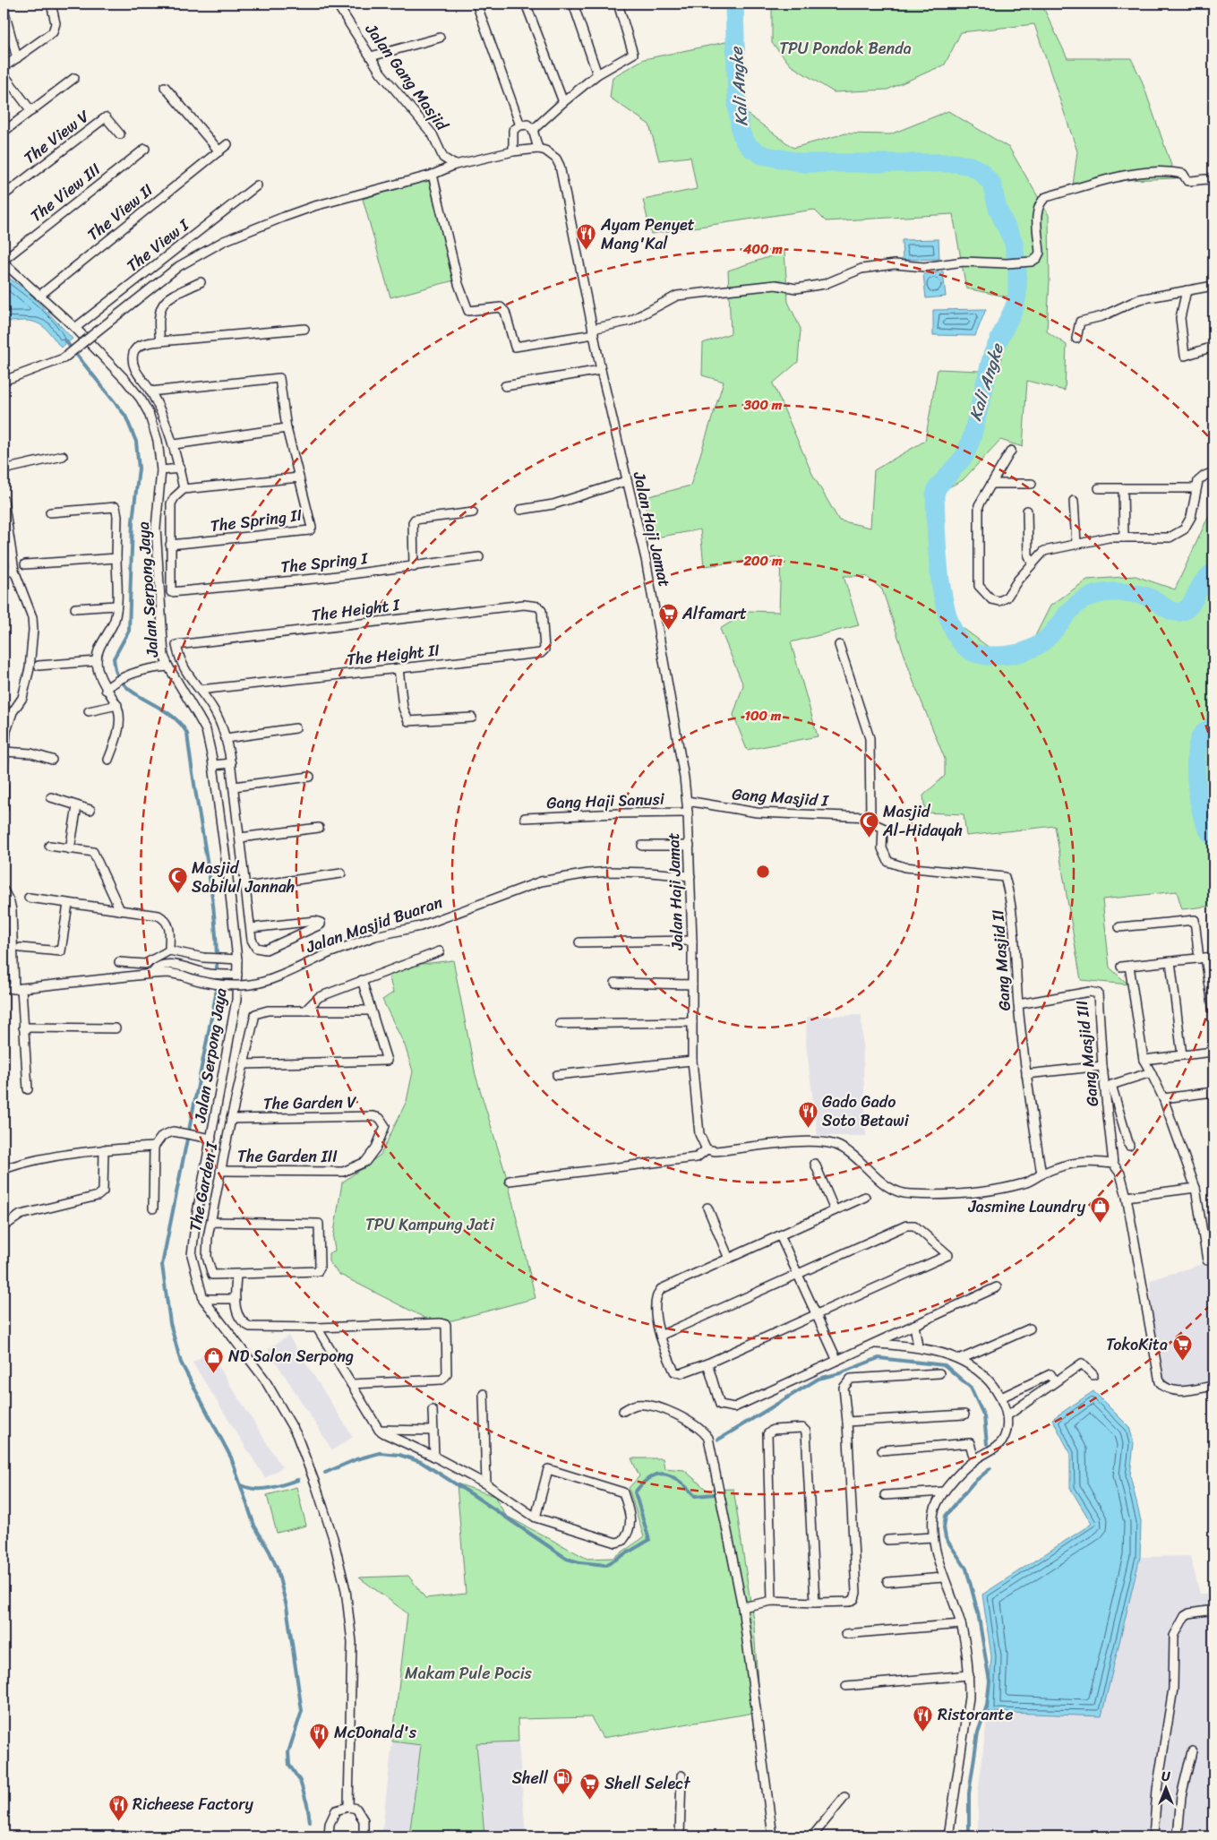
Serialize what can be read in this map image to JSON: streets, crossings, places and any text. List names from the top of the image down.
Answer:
{
  "streets": {
    "street": [
      "Jalan Gang Masjid",
      "The View V",
      "The View III",
      "The View II",
      "The View I",
      "The Spring II",
      "Jalan Haji Jamat",
      "The Spring I",
      "Jalan Serpong Jaya",
      "The Height I",
      "The Height II",
      "Gang Masjid I",
      "Gang Haji Sanusi",
      "Jalan Masjid Buaran",
      "Gang Masjid II",
      "Gang Masjid III",
      "The Garden V",
      "The Garden III",
      "The Garden I"
    ]
  },
  "crossings": [
    ["The View II", "Jalan Serpong Jaya"],
    ["The View I", "Jalan Serpong Jaya"],
    ["The Spring II", "The Spring I"],
    ["Jalan Haji Jamat", "Gang Masjid I"],
    ["Jalan Haji Jamat", "Gang Haji Sanusi"],
    ["Jalan Haji Jamat", "Jalan Masjid Buaran"],
    ["The Height I", "The Height II"],
    ["Gang Masjid I", "Gang Masjid II"],
    ["Gang Masjid II", "Gang Masjid III"],
    ["The Garden V", "The Garden III"],
    ["The Garden V", "The Garden I"],
    ["The Garden III", "The Garden I"]
  ],
  "water": ["Kali Angke"],
  "parks": ["TPU Pondok Benda", "TPU Kampung Jati", "Makam Pule Pocis"],
  "places": {
    "restaurant": [
      "Ayam Penyet Mang'Kal",
      "Gado Gado Soto Betawi",
      "Ristorante",
      "McDonald's",
      "Richeese Factory"
    ],
    "supermarket": ["Alfamart", "TokoKita", "Shell Select"],
    "mosque": ["Masjid Al-Hidayah", "Masjid Sabilul Jannah"],
    "shop": ["Jasmine Laundry", "ND Salon Serpong"],
    "fuel station": ["Shell"]
  },
  "north": "top",
  "rings": [
    "400 m",
    "300 m",
    "200 m",
    "100 m"
  ]
}
